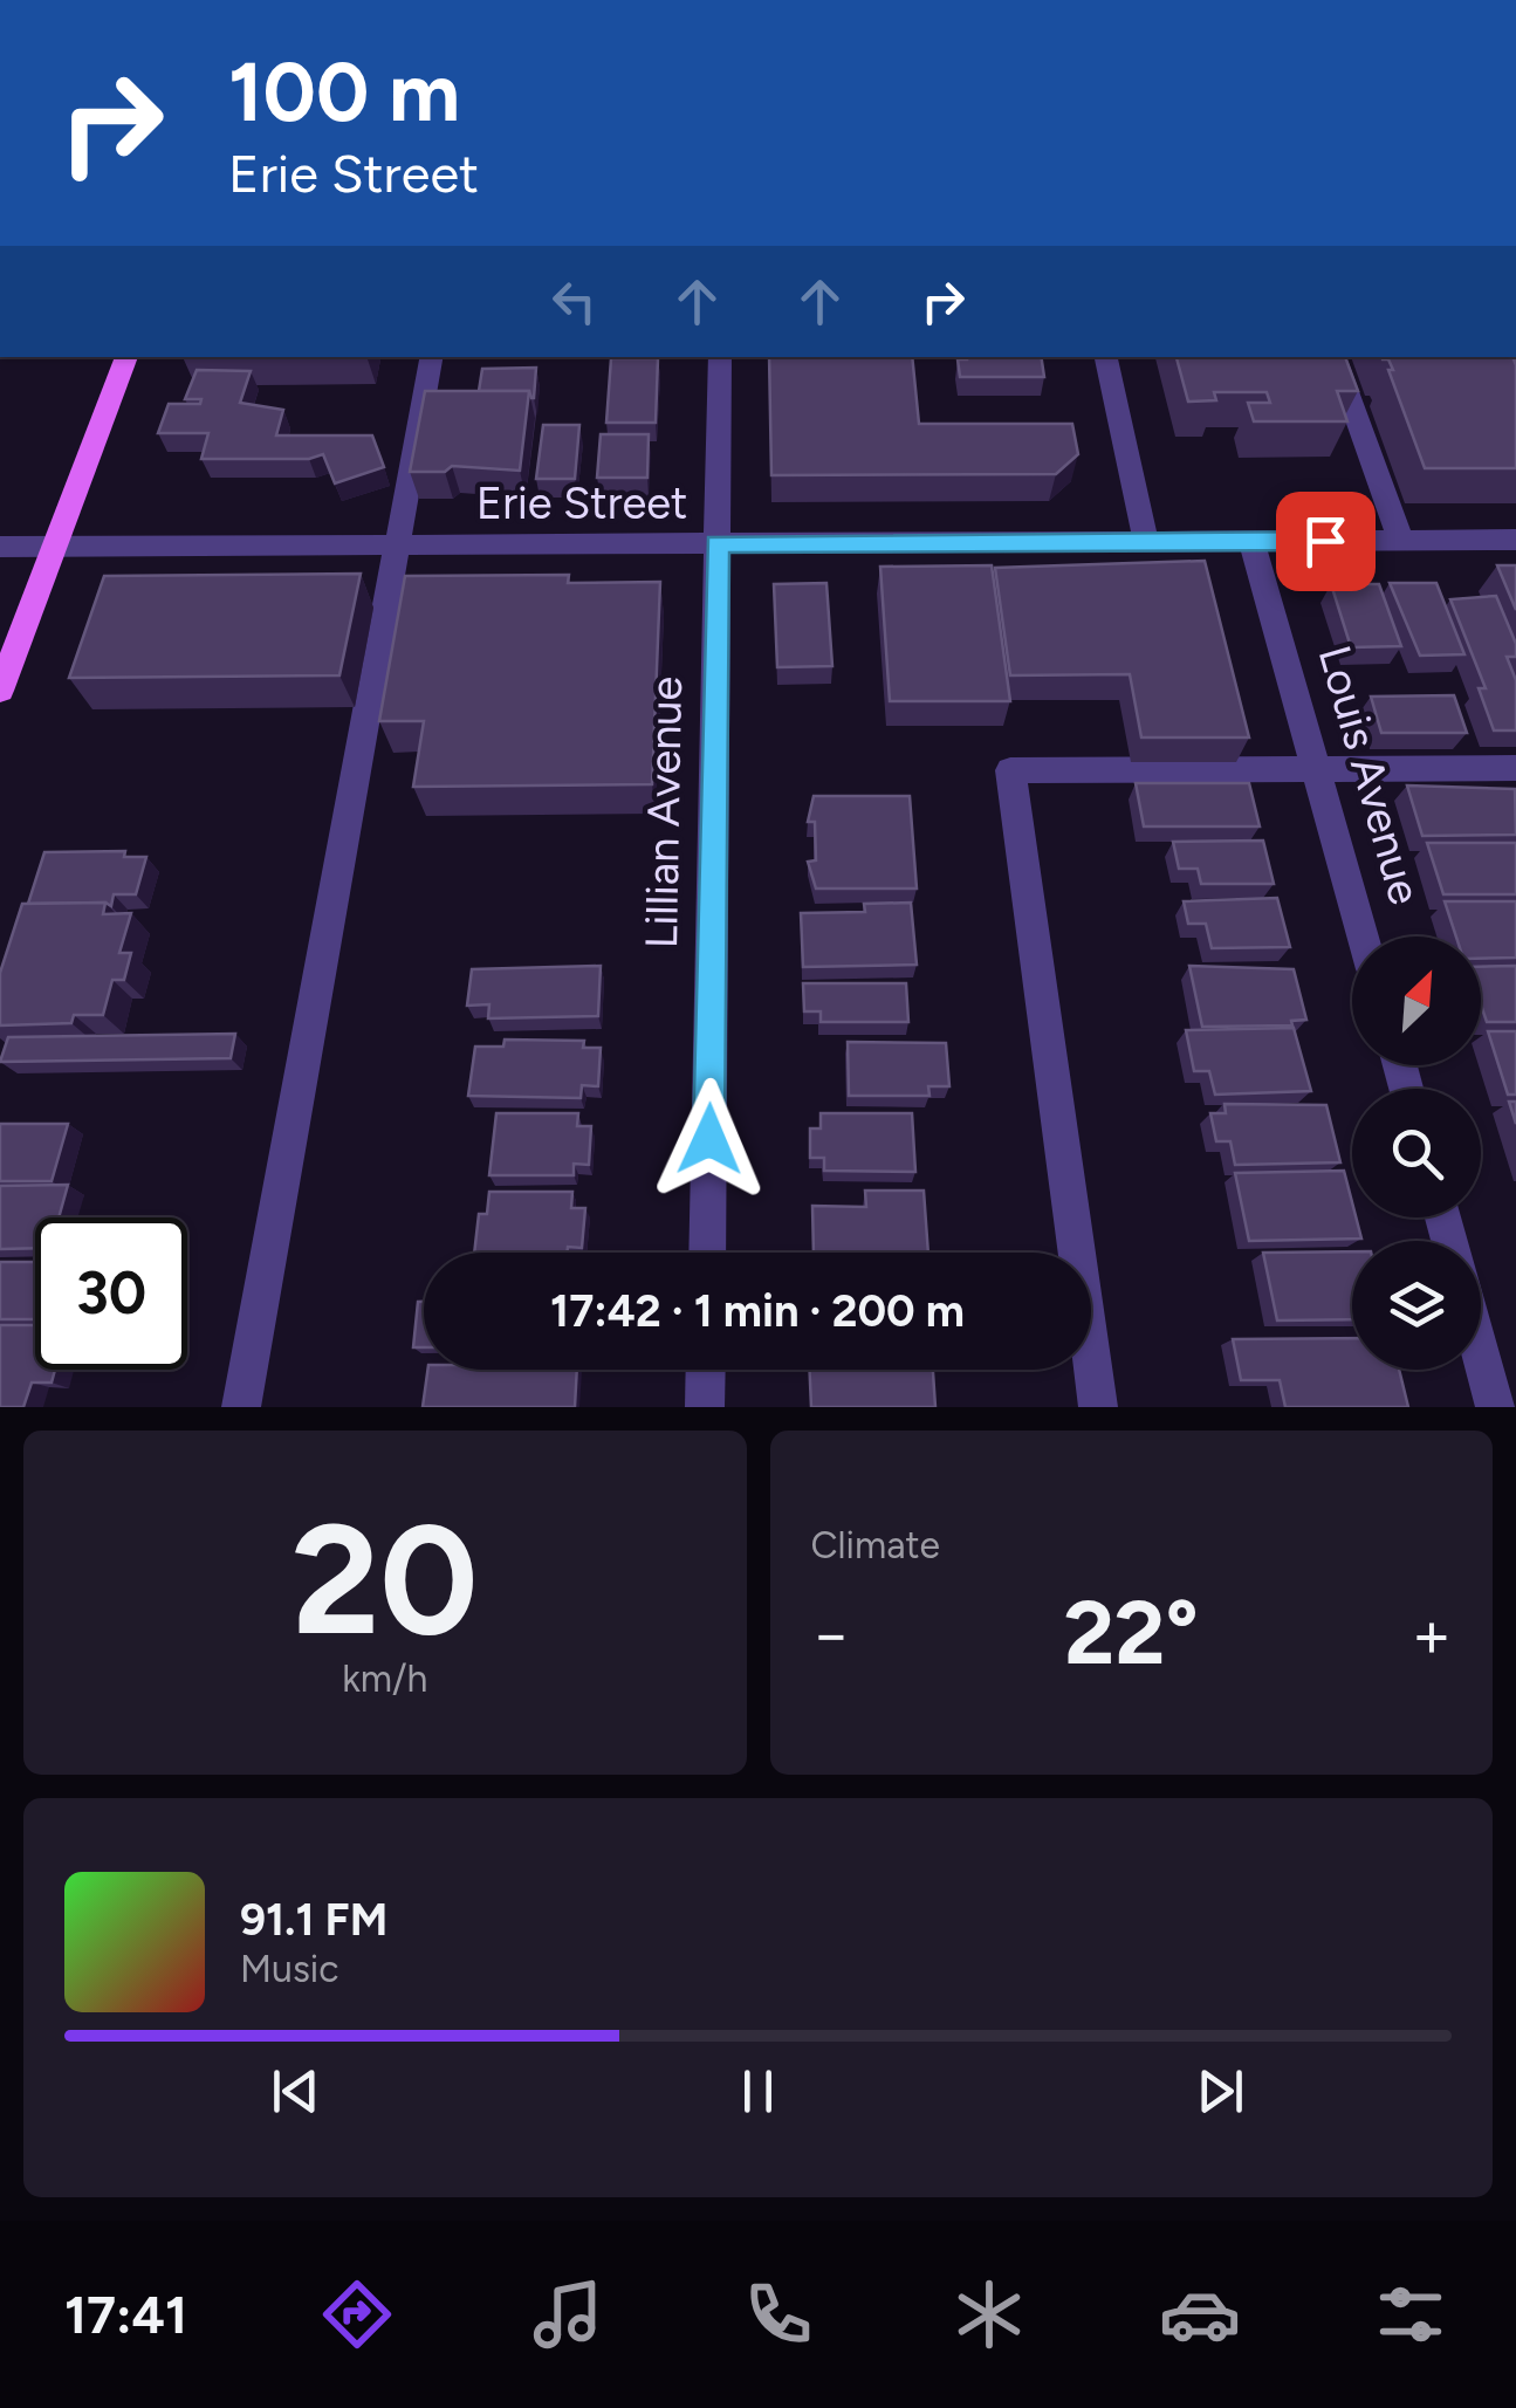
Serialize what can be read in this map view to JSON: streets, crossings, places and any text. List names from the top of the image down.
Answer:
{
  "streets": {
    "street": ["Erie Street", "Louis Avenue", "Lillian Avenue"]
  },
  "crossings": [
    ["Erie Street", "Louis Avenue"],
    ["Erie Street", "Lillian Avenue"]
  ],
  "north": "top right",
  "page": {
    "turn": ["100 m", "Erie Street"],
    "limit": "30",
    "trip": "17:42 · 1 min · 200 m",
    "tile": [
      ["20", "km/h"],
      "Climate"
    ],
    "heat": ["−", "22°", "+"],
    "song": ["91.1 FM", "Music"],
    "tabs": "17:41"
  }
}
